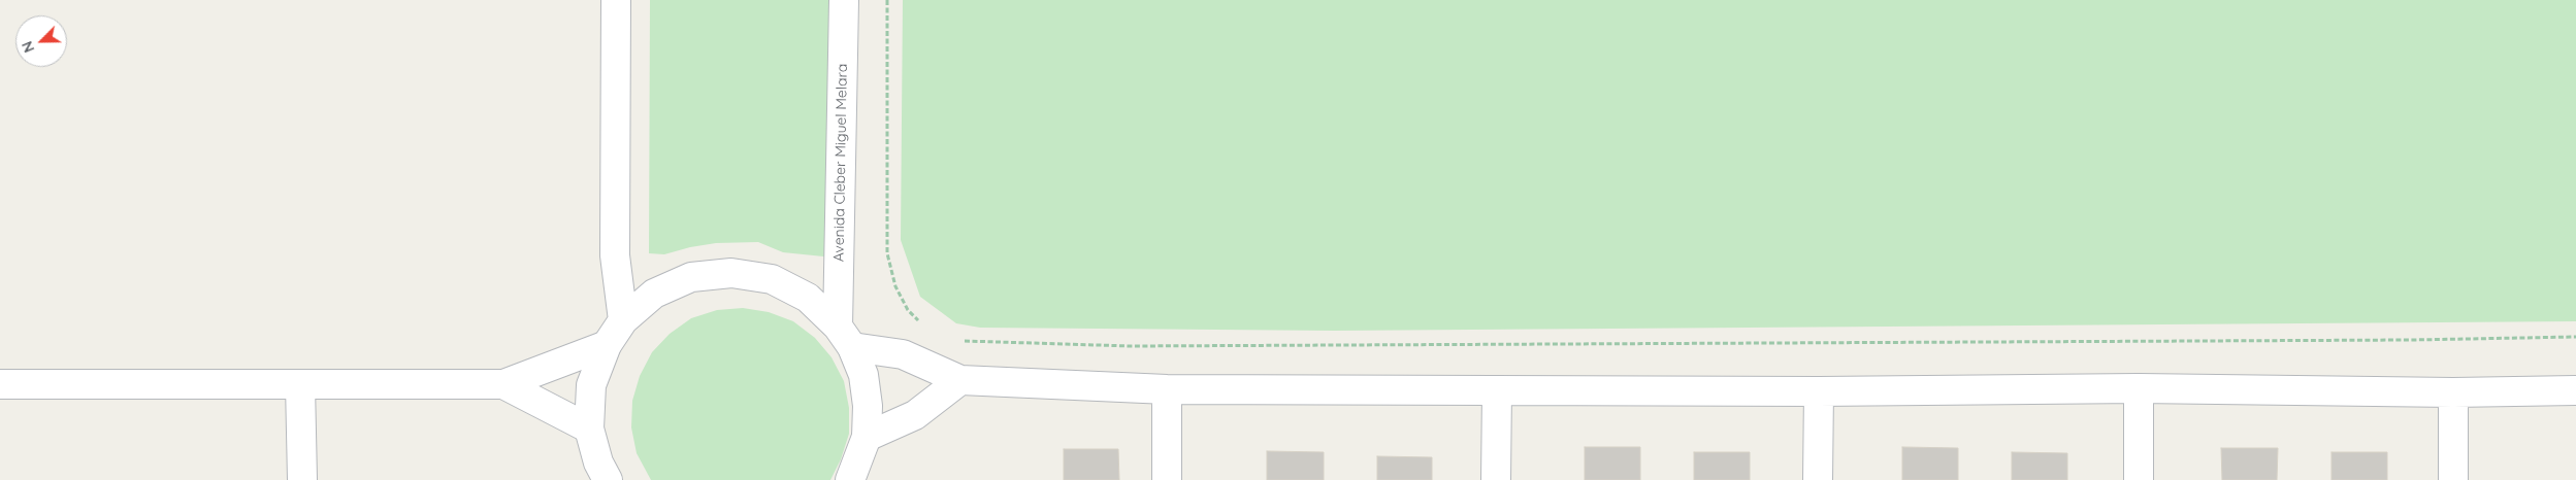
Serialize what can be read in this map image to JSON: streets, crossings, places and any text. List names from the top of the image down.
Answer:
{
  "streets": {
    "street": ["Avenida Cleber Miguel Melara"]
  },
  "north": "bottom left"
}
